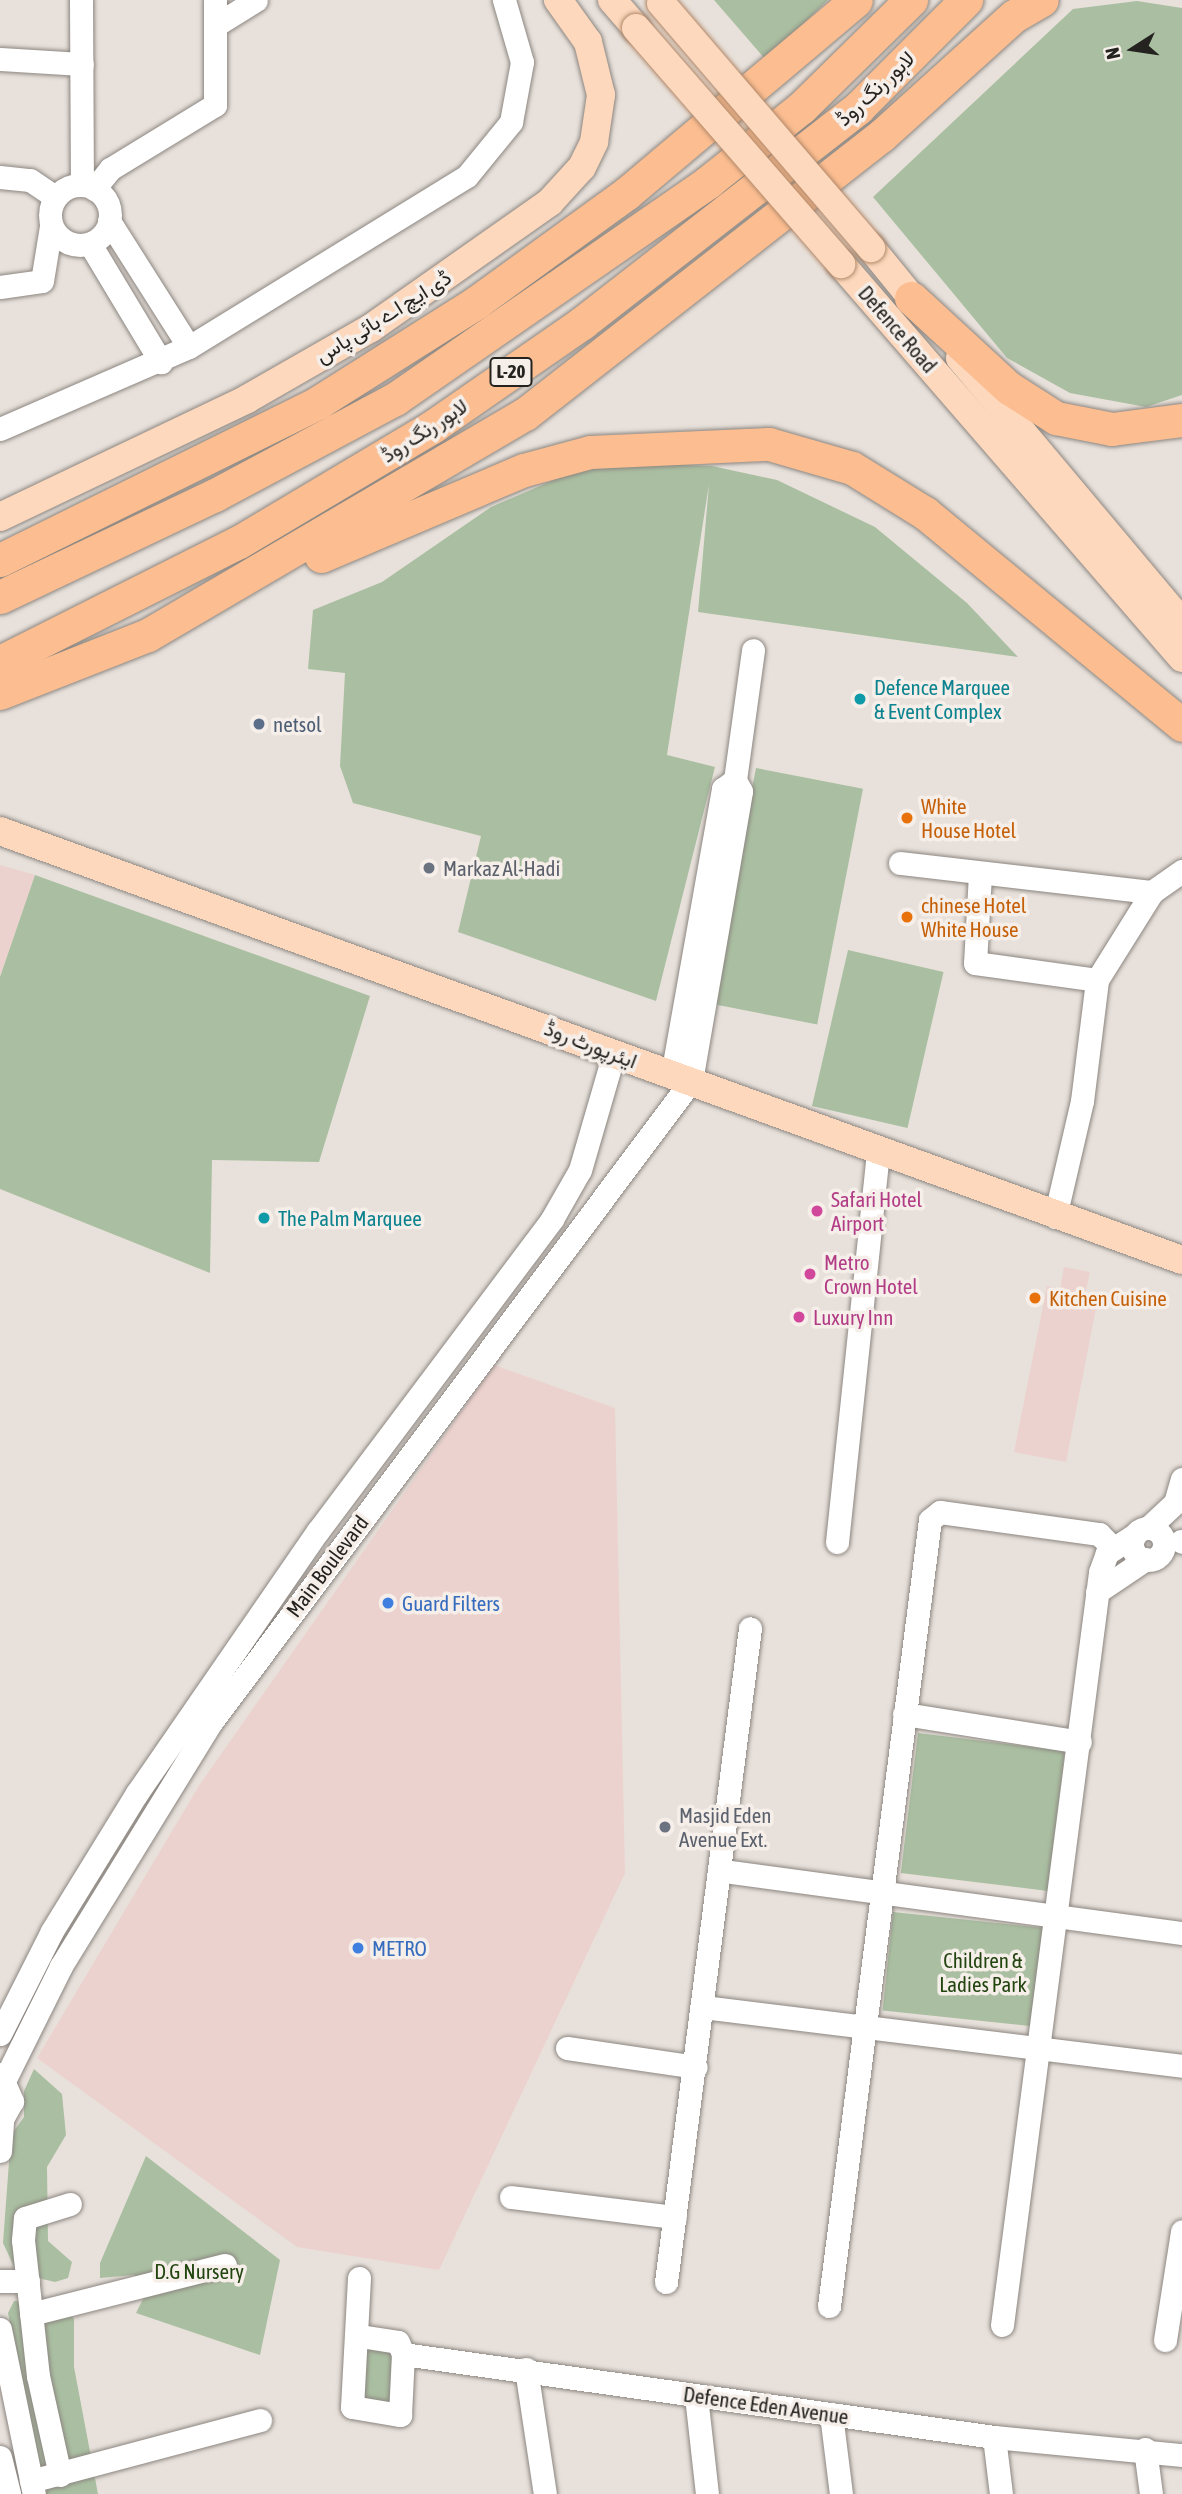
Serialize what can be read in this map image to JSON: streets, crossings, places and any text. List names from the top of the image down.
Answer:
{
  "streets": {
    "highway": ["لاہور رنگ روڈ", "L-20"],
    "main road": ["ڈی ایچ اے بائی پاس", "Defence Road", "ایئرپورٹ روڈ"],
    "street": ["Main Boulevard", "Defence Eden Avenue"]
  },
  "crossings": [
    ["ایئرپورٹ روڈ", "Main Boulevard"]
  ],
  "parks": ["Children & Ladies Park", "D.G Nursery"],
  "places": [
    "Defence Marquee & Event Complex",
    "netsol",
    "White House Hotel",
    "Markaz Al-Hadi",
    "chinese Hotel White House",
    "Safari Hotel Airport",
    "The Palm Marquee",
    "Metro Crown Hotel",
    "Kitchen Cuisine",
    "Luxury Inn",
    "Guard Filters",
    "Masjid Eden Avenue Ext.",
    "METRO"
  ],
  "north": "left"
}
